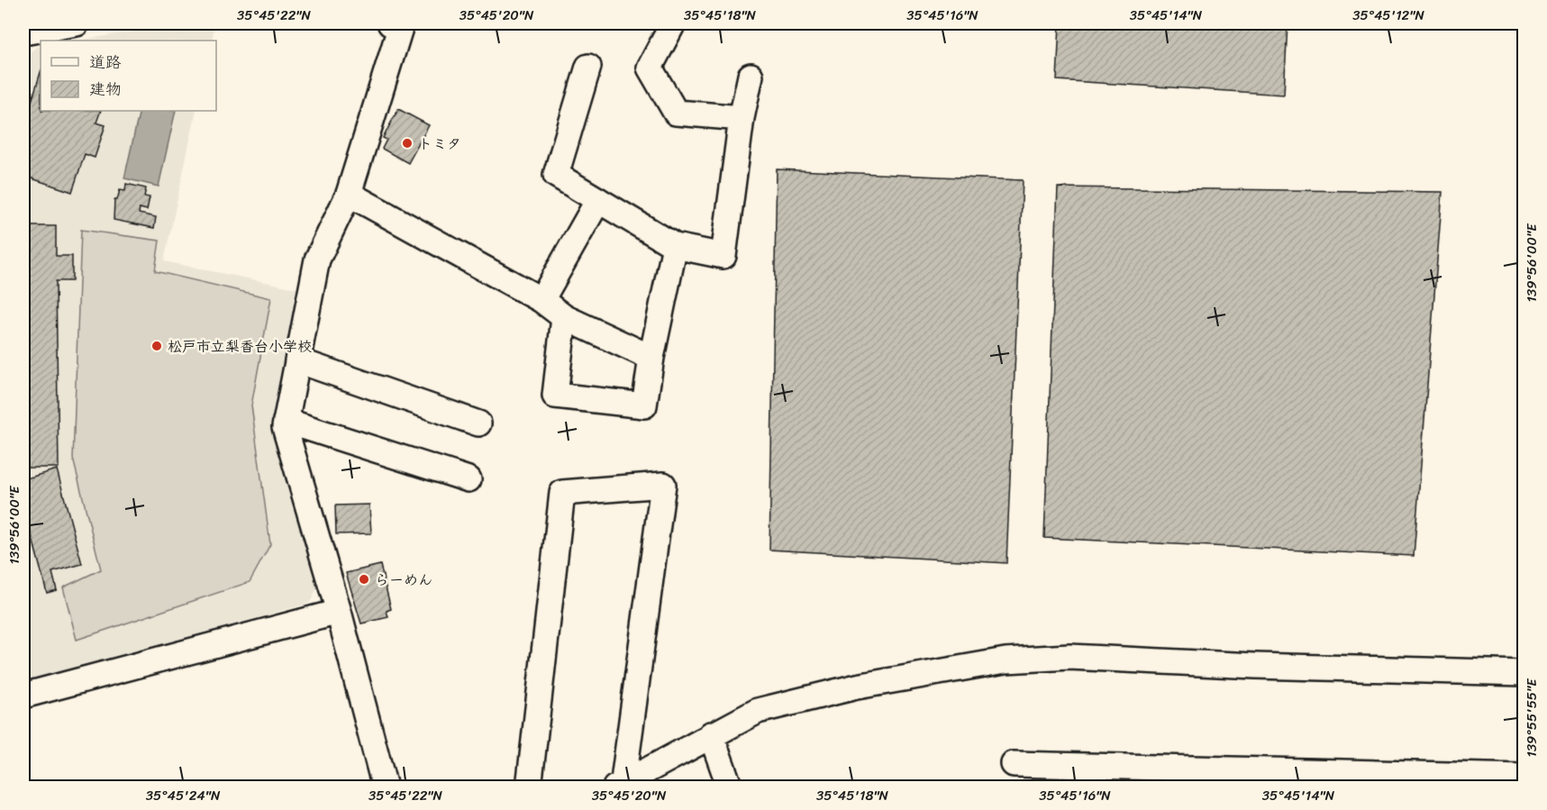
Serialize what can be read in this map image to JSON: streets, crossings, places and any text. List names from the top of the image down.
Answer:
{
  "places": ["トミタ", "松戸市立梨香台小学校", "らーめん"],
  "legend": ["道路", "建物"],
  "coordinates": [
    "35°45'22\"N",
    "35°45'20\"N",
    "35°45'18\"N",
    "35°45'16\"N",
    "35°45'14\"N",
    "35°45'12\"N",
    "139°56'00\"E",
    "139°55'55\"E",
    "35°45'24\"N"
  ]
}
